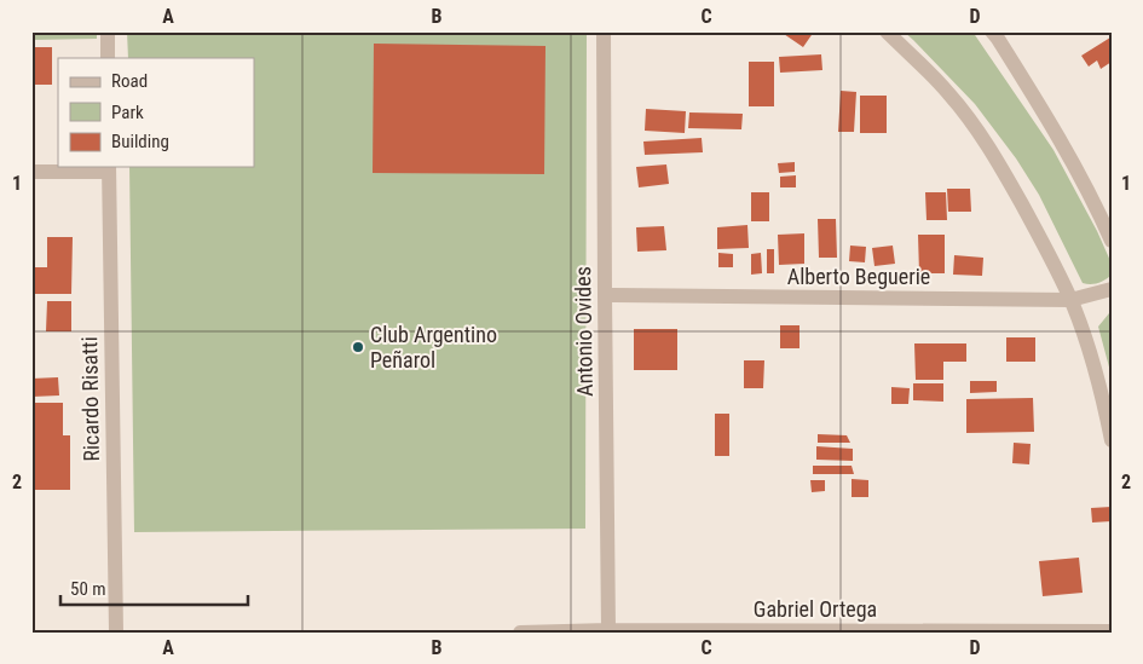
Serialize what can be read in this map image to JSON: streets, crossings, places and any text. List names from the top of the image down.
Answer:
{
  "streets": {
    "street": [
      "Alberto Beguerie",
      "Antonio Ovides",
      "Ricardo Risatti",
      "Gabriel Ortega"
    ]
  },
  "crossings": [
    ["Alberto Beguerie", "Antonio Ovides"],
    ["Antonio Ovides", "Gabriel Ortega"]
  ],
  "places": ["Club Argentino Peñarol"],
  "legend": ["Road", "Park", "Building"],
  "scale_bar": "50 m",
  "grid": {
    "columns": [
      "A",
      "B",
      "C",
      "D"
    ],
    "rows": ["1", "2"]
  }
}
